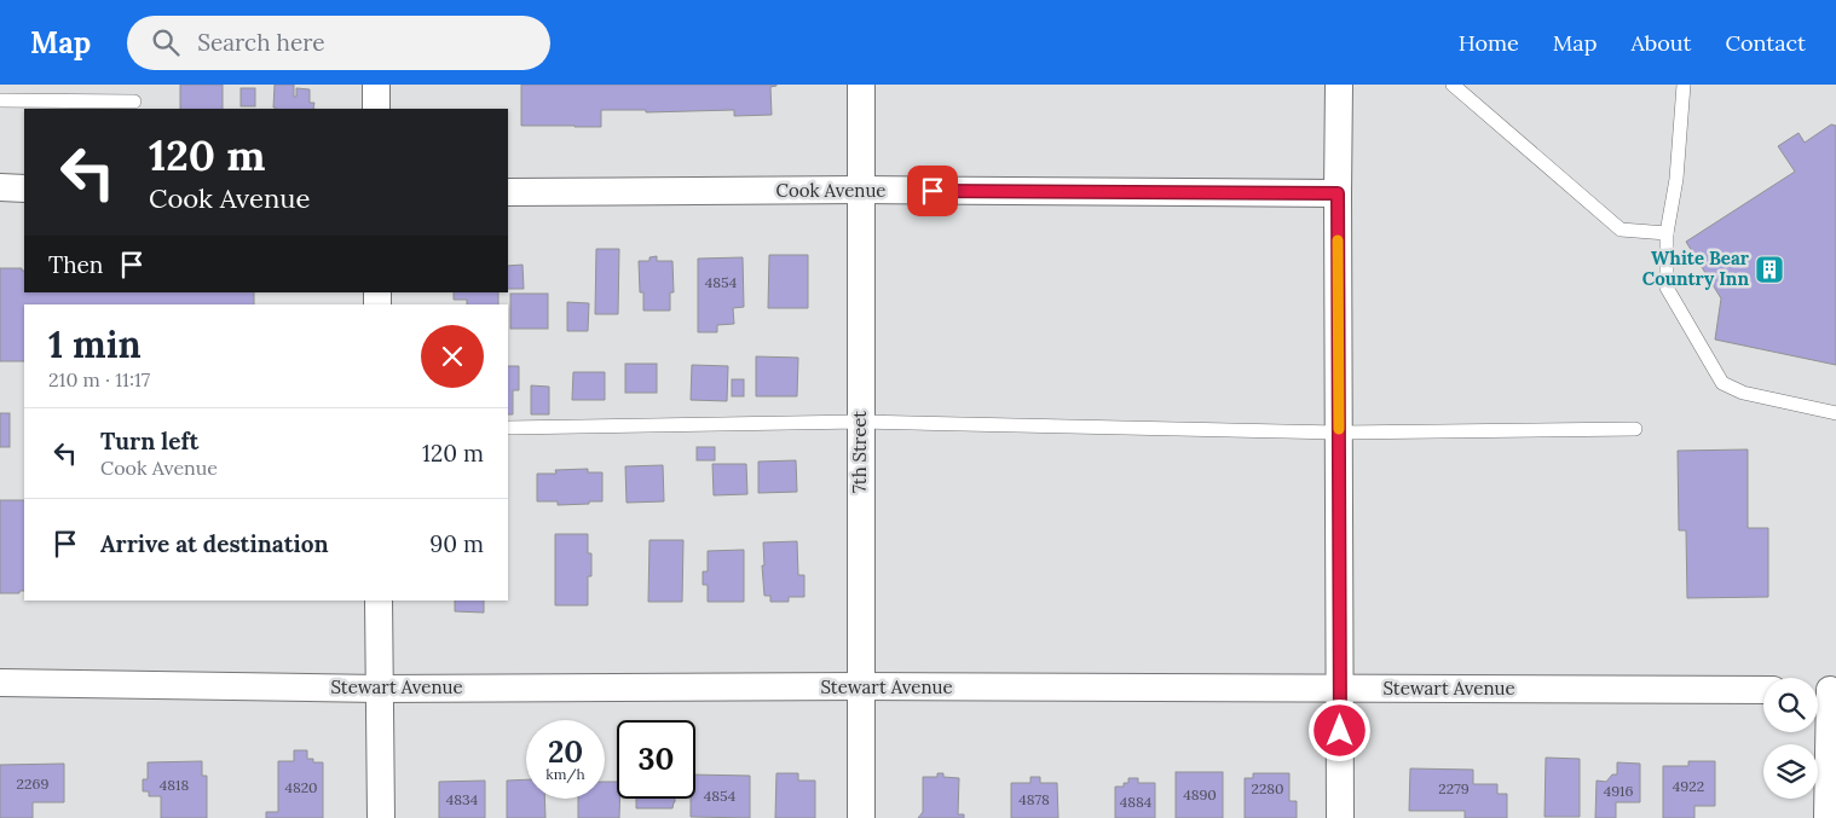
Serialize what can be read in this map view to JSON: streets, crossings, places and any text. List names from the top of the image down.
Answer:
{
  "streets": {
    "street": ["Cook Avenue", "7th Street", "Stewart Avenue"]
  },
  "crossings": [
    ["Cook Avenue", "7th Street"],
    ["7th Street", "Stewart Avenue"]
  ],
  "places": {
    "building": ["White Bear Country Inn"]
  },
  "house_numbers": [
    "4854",
    "2269",
    "4818",
    "4922",
    "4820",
    "2280",
    "2279",
    "4916",
    "4890",
    "4854",
    "4834",
    "4878",
    "4884"
  ],
  "page": {
    "header": "Map",
    "search": "Search here",
    "nav": [
      "Home",
      "Map",
      "About",
      "Contact"
    ],
    "turn": ["120 m", "Cook Avenue"],
    "then": "Then",
    "heading": ["1 min", "210 m · 11:17"],
    "list": [
      {
        "name": "Turn left",
        "note": "Cook Avenue",
        "value": "120 m"
      },
      {
        "name": "Arrive at destination",
        "value": "90 m"
      }
    ],
    "speed": "20 km/h",
    "limit": "30"
  }
}
